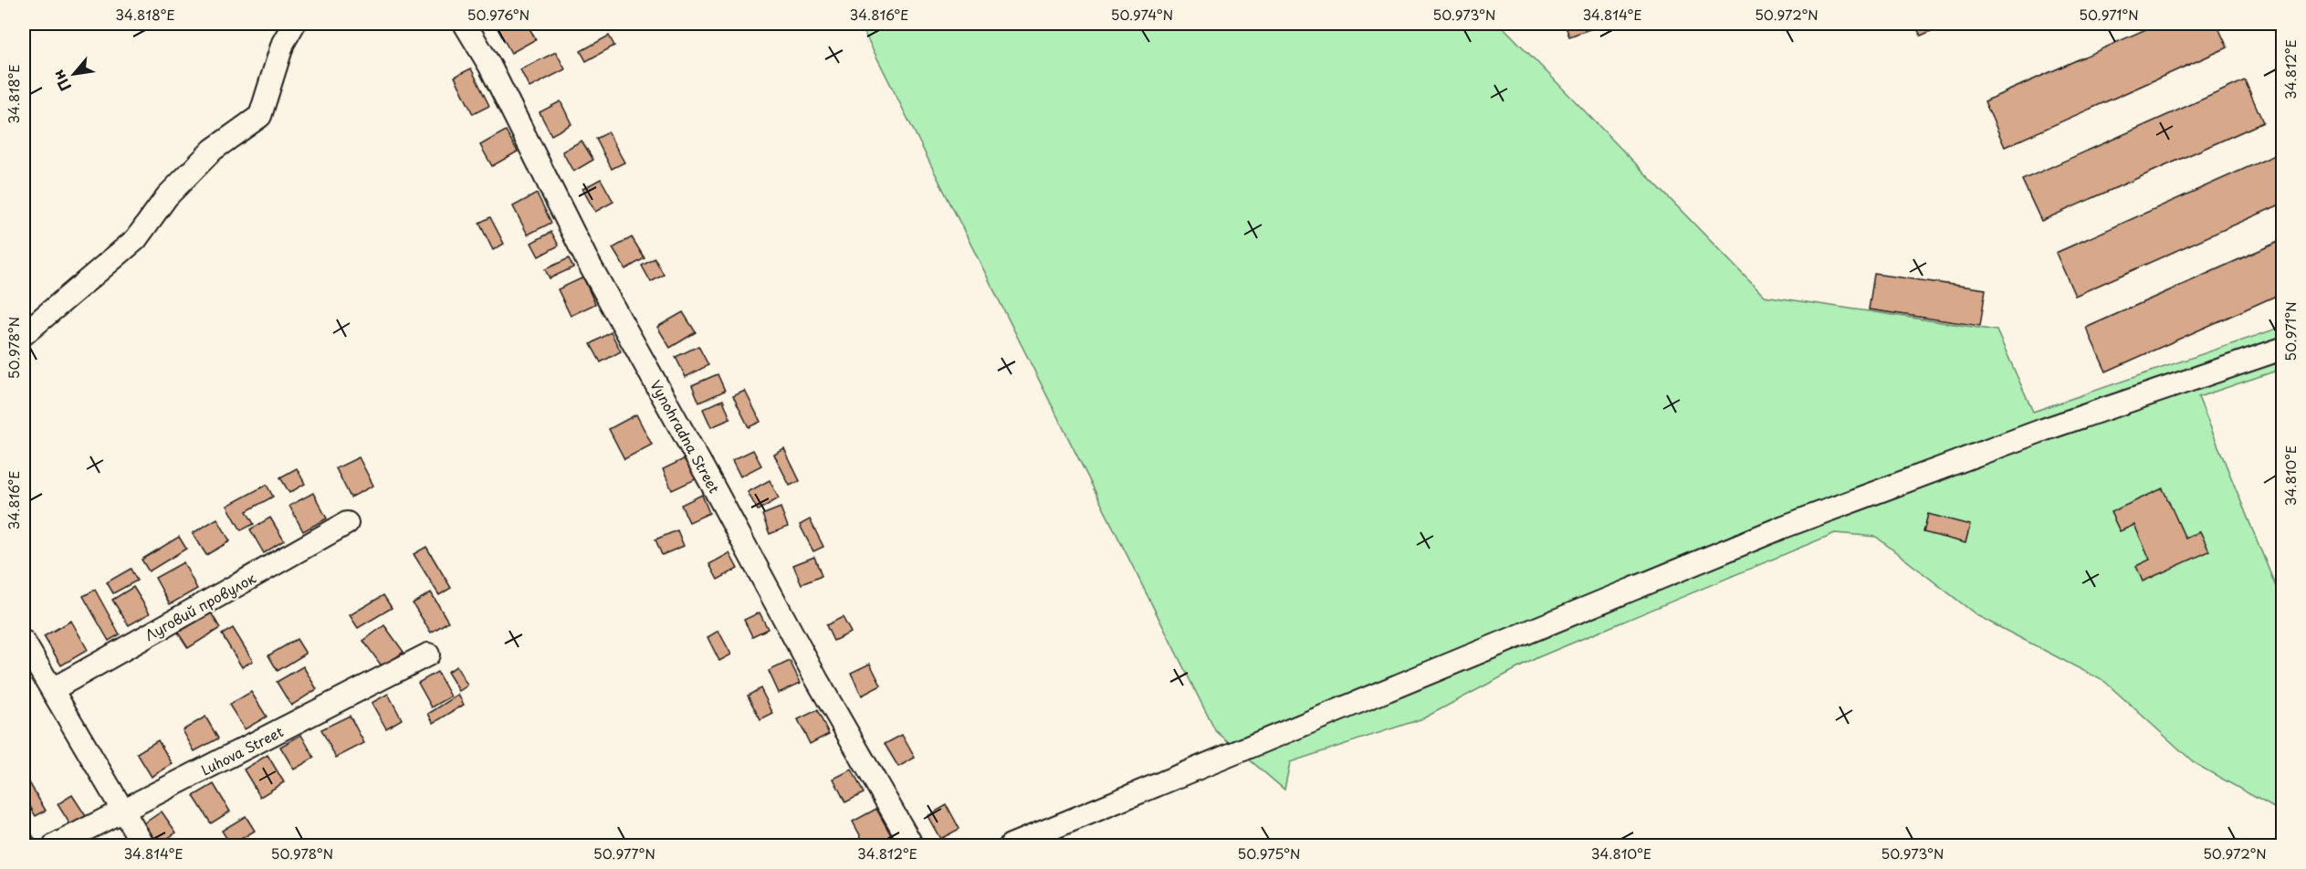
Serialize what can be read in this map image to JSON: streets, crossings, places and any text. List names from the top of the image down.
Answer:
{
  "streets": {
    "street": ["Vynohradna Street", "Луговий провулок", "Luhova Street"]
  },
  "north": "bottom left",
  "coordinates": [
    "34.818°E",
    "50.976°N",
    "34.816°E",
    "50.974°N",
    "50.973°N",
    "34.814°E",
    "50.972°N",
    "50.971°N",
    "34.812°E",
    "50.978°N",
    "34.810°E",
    "50.977°N",
    "50.975°N"
  ]
}
